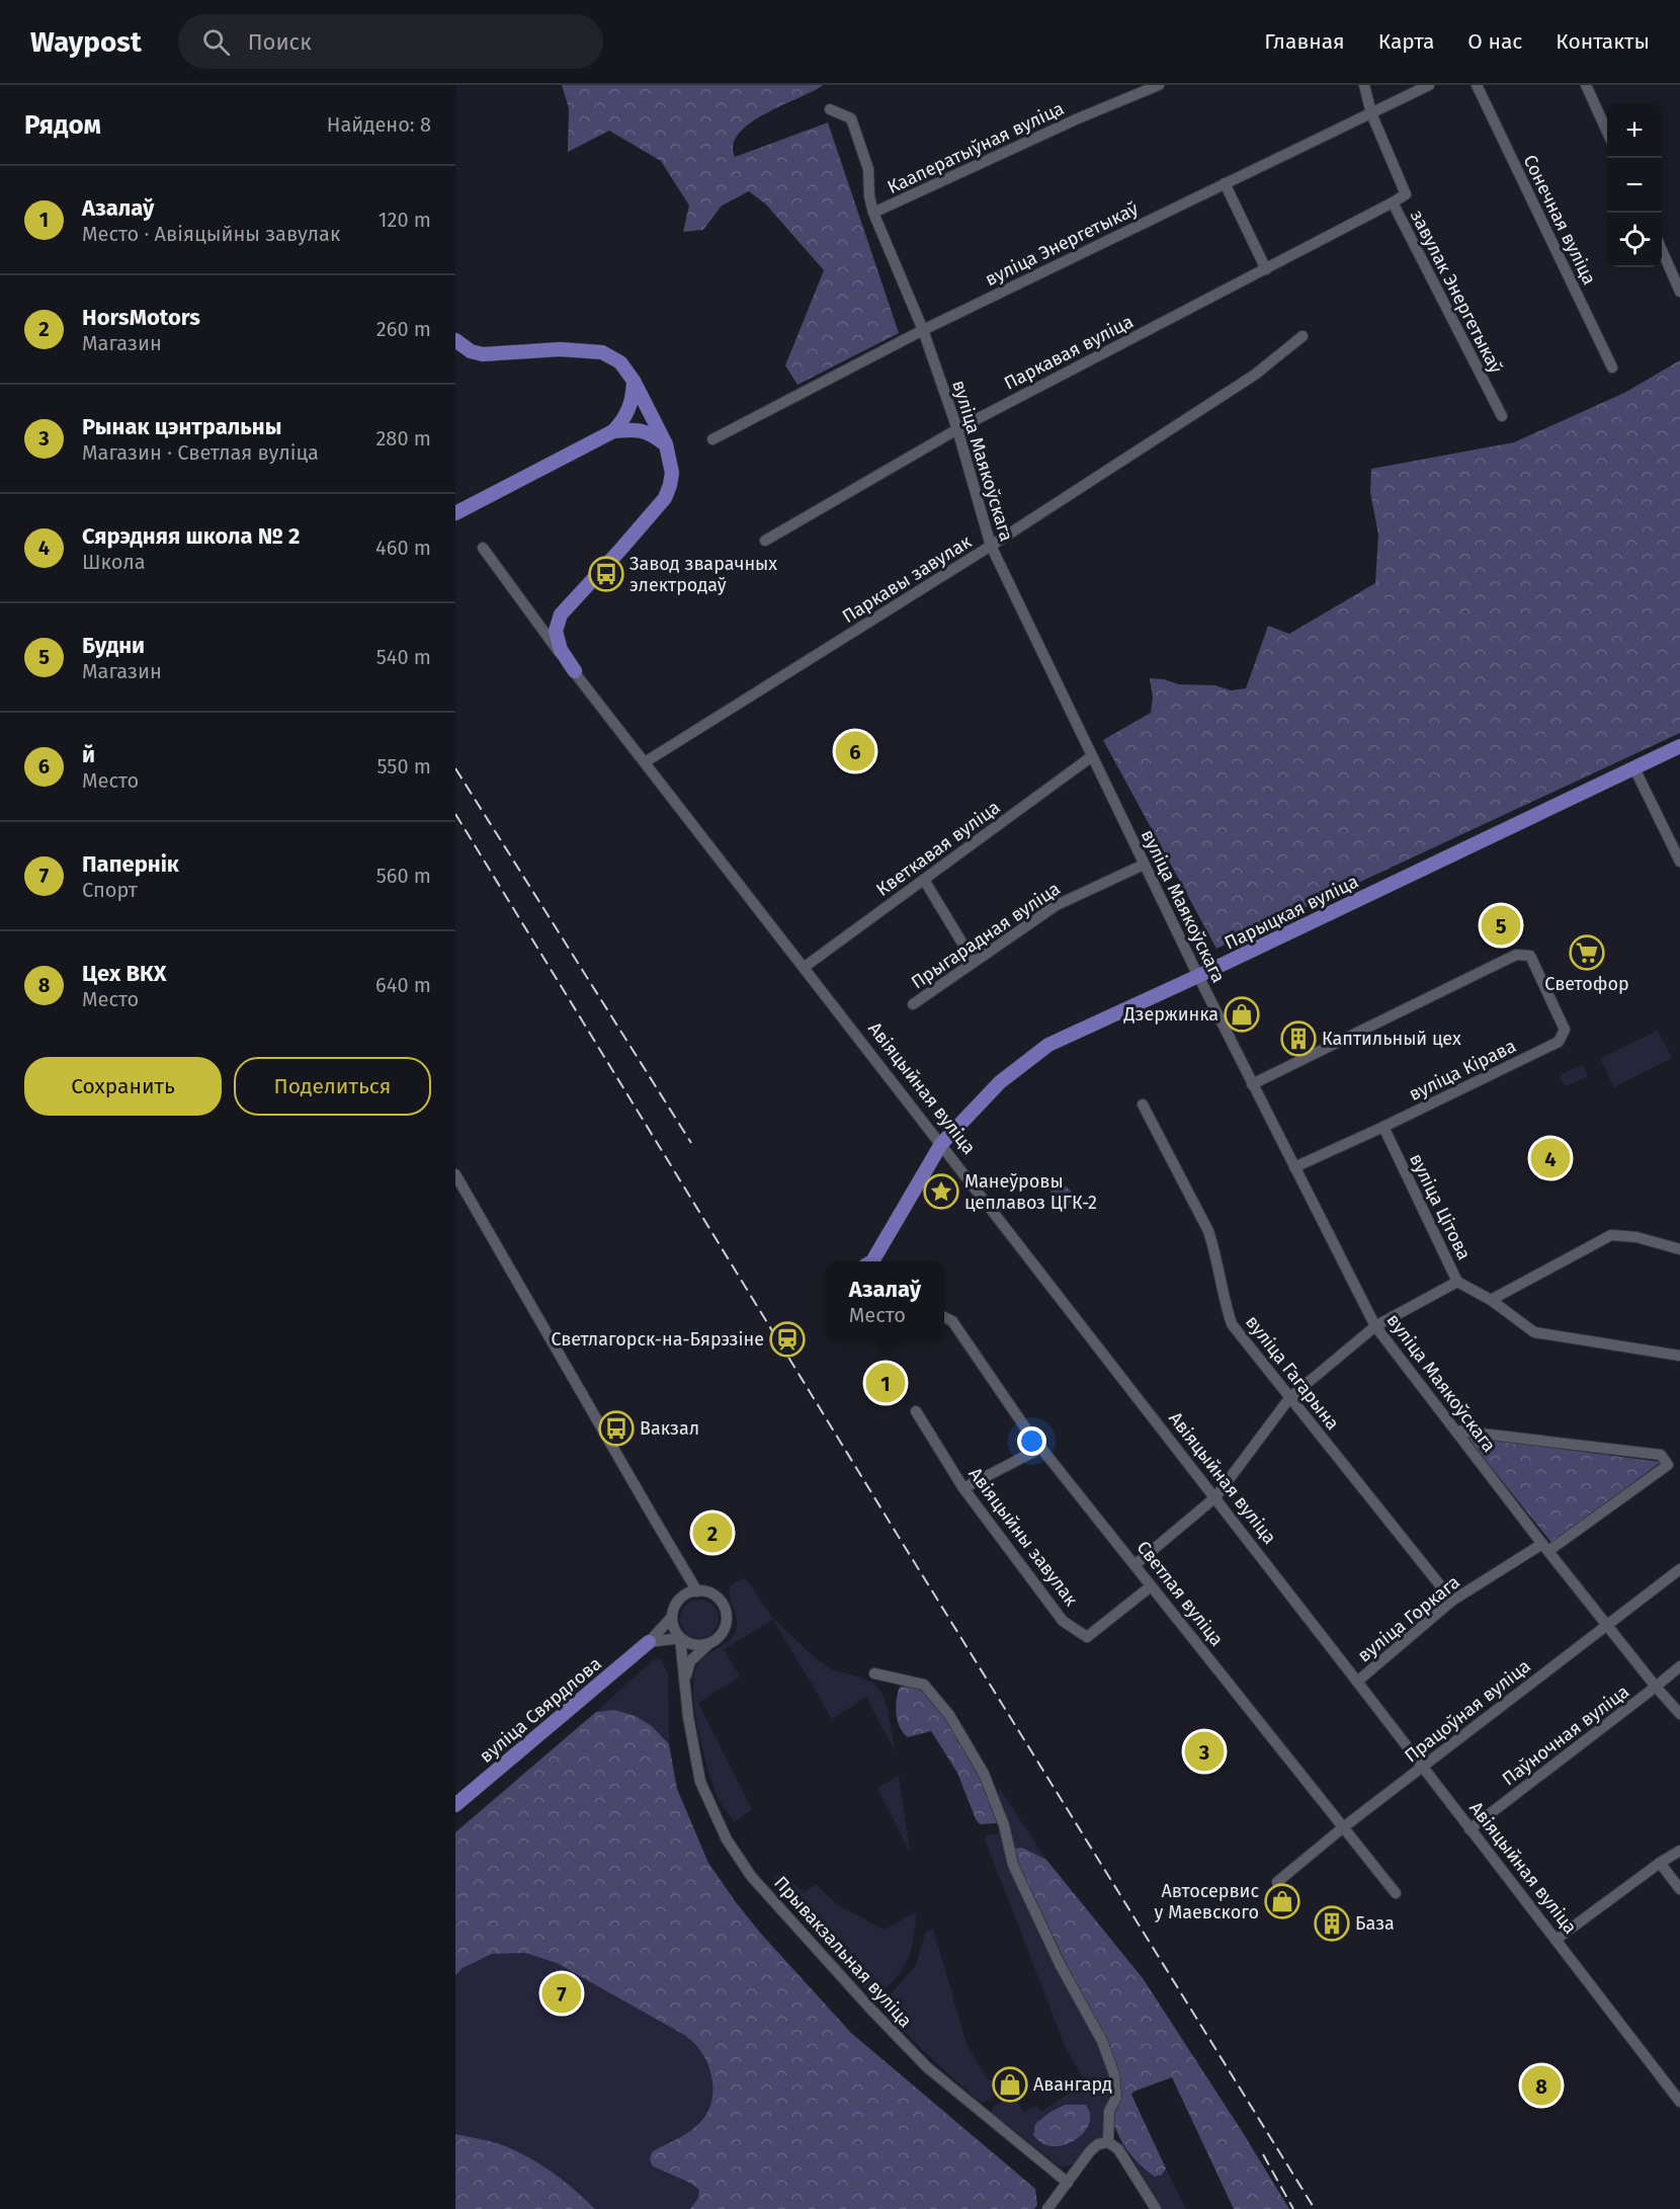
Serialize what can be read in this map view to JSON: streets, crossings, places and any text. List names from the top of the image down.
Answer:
{
  "streets": {
    "main road": ["Парыцкая вуліца", "Авіяцыйная вуліца", "вуліца Свярдлова"],
    "street": [
      "Кааператыўная вуліца",
      "Сонечная вуліца",
      "вуліца Энергетыкаў",
      "завулак Энергетыкаў",
      "Паркавая вуліца",
      "вуліца Маякоўскага",
      "Паркавы завулак",
      "Кветкавая вуліца",
      "Прыгарадная вуліца",
      "вуліца Кірава",
      "вуліца Цітова",
      "вуліца Гагарына",
      "Авіяцыйны завулак",
      "Светлая вуліца",
      "вуліца Горкага",
      "Працоўная вуліца",
      "Паўночная вуліца",
      "Прывакзальная вуліца"
    ]
  },
  "crossings": [
    ["Кааператыўная вуліца", "вуліца Маякоўскага"],
    ["вуліца Энергетыкаў", "завулак Энергетыкаў"],
    ["вуліца Энергетыкаў", "вуліца Маякоўскага"],
    ["завулак Энергетыкаў", "Паркавая вуліца"],
    ["Паркавая вуліца", "вуліца Маякоўскага"],
    ["вуліца Маякоўскага", "Паркавы завулак"],
    ["вуліца Маякоўскага", "Кветкавая вуліца"],
    ["вуліца Маякоўскага", "Парыцкая вуліца"],
    ["вуліца Маякоўскага", "Прыгарадная вуліца"],
    ["вуліца Маякоўскага", "вуліца Кірава"],
    ["вуліца Маякоўскага", "вуліца Горкага"],
    ["вуліца Маякоўскага", "Працоўная вуліца"],
    ["вуліца Маякоўскага", "Паўночная вуліца"],
    ["Паркавы завулак", "Авіяцыйная вуліца"],
    ["Кветкавая вуліца", "Авіяцыйная вуліца"],
    ["Парыцкая вуліца", "Авіяцыйная вуліца"],
    ["вуліца Кірава", "вуліца Цітова"],
    ["Авіяцыйная вуліца", "вуліца Горкага"],
    ["Авіяцыйная вуліца", "Працоўная вуліца"],
    ["Авіяцыйная вуліца", "Паўночная вуліца"],
    ["вуліца Гагарына", "вуліца Горкага"],
    ["Авіяцыйны завулак", "Светлая вуліца"],
    ["Светлая вуліца", "Працоўная вуліца"],
    ["вуліца Свярдлова", "Прывакзальная вуліца"]
  ],
  "places": {
    "bus stop": ["Завод зварачных электродаў", "Вакзал"],
    "supermarket": ["Светофор"],
    "shop": ["Дзержинка", "Автосервис у Маевского", "Авангард"],
    "building": ["Каптильный цех", "База"],
    "place": ["Манеўровы цеплавоз ЦГК-2"],
    "station": ["Светлагорск-на-Бярэзіне"]
  },
  "page": {
    "header": "Waypost",
    "search": "Поиск",
    "nav": [
      "Главная",
      "Карта",
      "О нас",
      "Контакты"
    ],
    "heading": ["Рядом", "Найдено: 8"],
    "map_buttons": ["+", "−"],
    "list": [
      {
        "mark": "1",
        "name": "Азалаў",
        "note": "Место · Авіяцыйны завулак",
        "value": "120 m"
      },
      {
        "mark": "2",
        "name": "HorsMotors",
        "note": "Магазин",
        "value": "260 m"
      },
      {
        "mark": "3",
        "name": "Рынак цэнтральны",
        "note": "Магазин · Светлая вуліца",
        "value": "280 m"
      },
      {
        "mark": "4",
        "name": "Сярэдняя школа № 2",
        "note": "Школа",
        "value": "460 m"
      },
      {
        "mark": "5",
        "name": "Будни",
        "note": "Магазин",
        "value": "540 m"
      },
      {
        "mark": "6",
        "name": "й",
        "note": "Место",
        "value": "550 m"
      },
      {
        "mark": "7",
        "name": "Папернік",
        "note": "Спорт",
        "value": "560 m"
      },
      {
        "mark": "8",
        "name": "Цех ВКХ",
        "note": "Место",
        "value": "640 m"
      }
    ],
    "pins": [
      "6",
      "5",
      "4",
      "1",
      "2",
      "3",
      "7",
      "8"
    ],
    "buttons": ["Сохранить", "Поделиться"],
    "popup": ["Азалаў", "Место"]
  }
}
